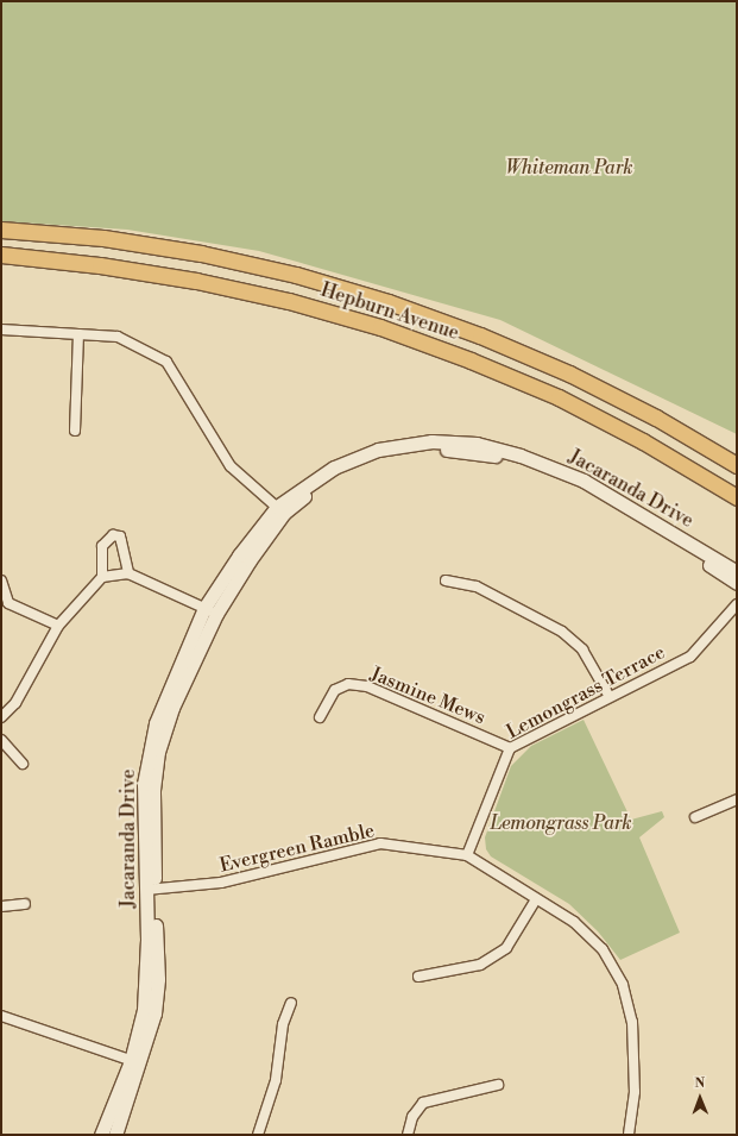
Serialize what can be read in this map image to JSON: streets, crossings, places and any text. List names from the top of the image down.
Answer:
{
  "streets": {
    "main road": ["Hepburn Avenue"],
    "street": [
      "Jacaranda Drive",
      "Lemongrass Terrace",
      "Jasmine Mews",
      "Evergreen Ramble"
    ]
  },
  "crossings": [
    ["Jacaranda Drive", "Evergreen Ramble"],
    ["Lemongrass Terrace", "Jasmine Mews"],
    ["Lemongrass Terrace", "Evergreen Ramble"]
  ],
  "parks": ["Whiteman Park", "Lemongrass Park"],
  "north": "top"
}
